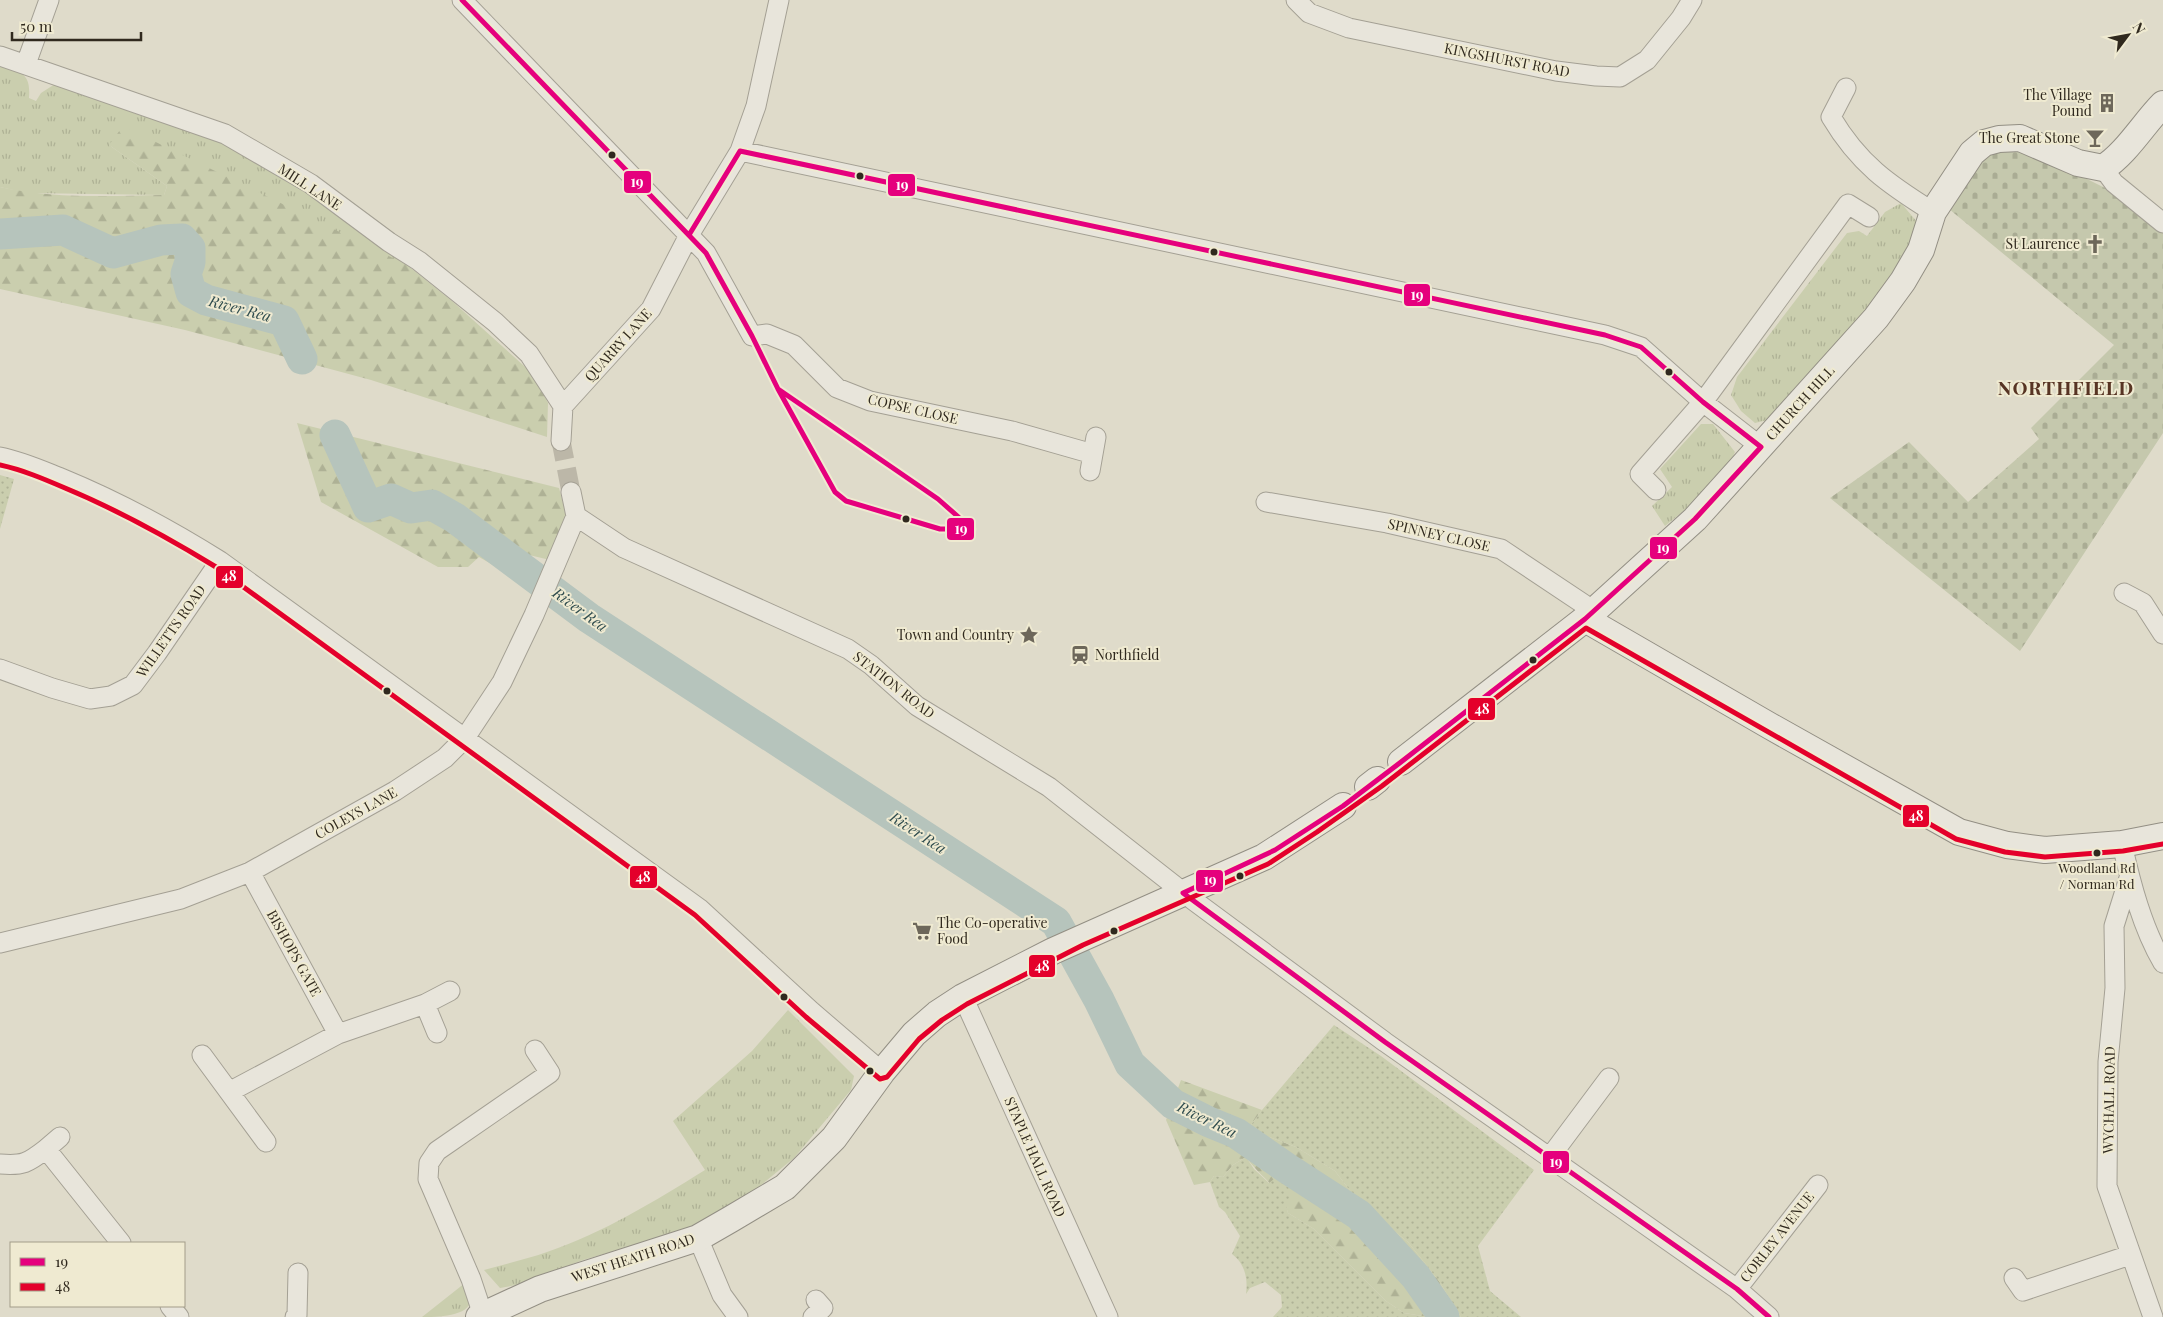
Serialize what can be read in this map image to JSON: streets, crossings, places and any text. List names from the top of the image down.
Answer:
{
  "streets": {
    "street": [
      "KINGSHURST ROAD",
      "MILL LANE",
      "QUARRY LANE",
      "CHURCH HILL",
      "COPSE CLOSE",
      "SPINNEY CLOSE",
      "WILLETTS ROAD",
      "STATION ROAD",
      "COLEYS LANE",
      "BISHOPS GATE",
      "WYCHALL ROAD",
      "STAPLE HALL ROAD",
      "CORLEY AVENUE",
      "WEST HEATH ROAD"
    ]
  },
  "crossings": [
    ["MILL LANE", "QUARRY LANE"],
    ["QUARRY LANE", "COPSE CLOSE"],
    ["CHURCH HILL", "SPINNEY CLOSE"],
    ["STATION ROAD", "COLEYS LANE"],
    ["STATION ROAD", "CORLEY AVENUE"],
    ["STATION ROAD", "WEST HEATH ROAD"],
    ["COLEYS LANE", "BISHOPS GATE"],
    ["STAPLE HALL ROAD", "WEST HEATH ROAD"]
  ],
  "districts": ["NORTHFIELD"],
  "water": ["River Rea"],
  "places": {
    "building": ["The Village Pound"],
    "bar": ["The Great Stone"],
    "church": ["St Laurence"],
    "place": ["Town and Country"],
    "station": ["Northfield"],
    "other": ["Woodland Rd / Norman Rd"],
    "supermarket": ["The Co-operative Food"]
  },
  "lines": ["transit line 19", "transit line 48"],
  "legend": ["19", "48"],
  "scale_bar": "50 m",
  "north": "top right"
}
